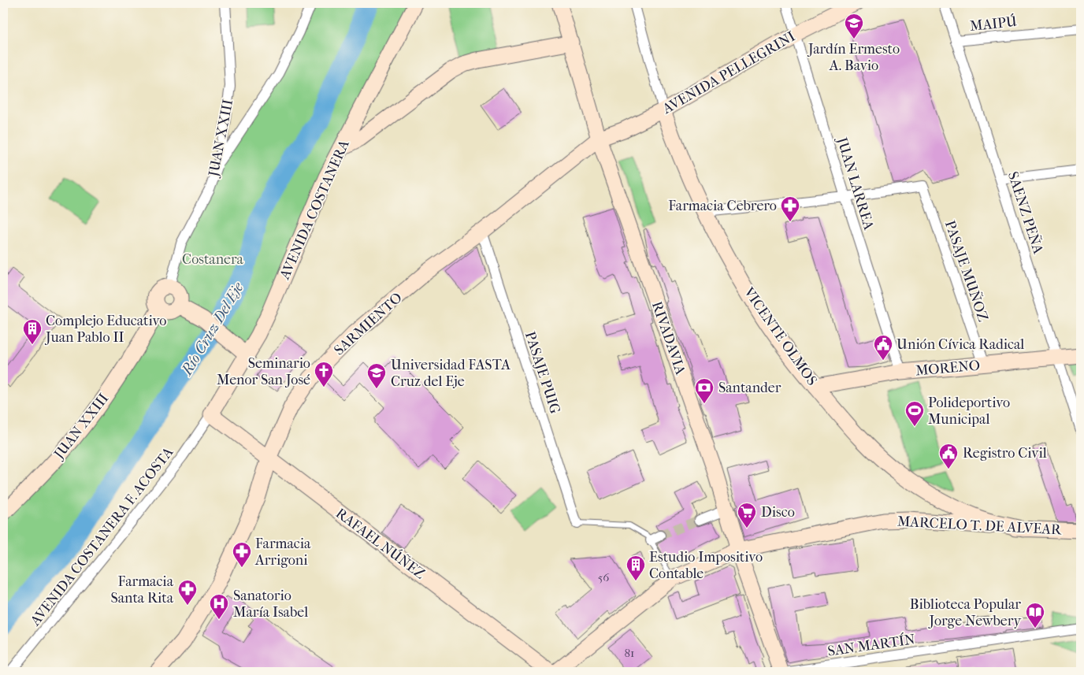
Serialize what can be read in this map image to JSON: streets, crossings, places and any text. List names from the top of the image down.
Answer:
{
  "streets": {
    "street": [
      "MAIPÚ",
      "AVENIDA PELLEGRINI",
      "JUAN XXIII",
      "JUAN LARREA",
      "AVENIDA COSTANERA",
      "SAENZ PEÑA",
      "PASAJE MUÑOZ",
      "SARMIENTO",
      "VICENTE OLMOS",
      "RIVADAVIA",
      "MORENO",
      "PASAJE PUIG",
      "MARCELO T. DE ALVEAR",
      "AVENIDA COSTANERA F. ACOSTA",
      "RAFAEL NÚÑEZ",
      "SAN MARTÍN"
    ]
  },
  "crossings": [
    ["MAIPÚ", "SAENZ PEÑA"],
    ["AVENIDA PELLEGRINI", "JUAN LARREA"],
    ["AVENIDA PELLEGRINI", "SARMIENTO"],
    ["AVENIDA PELLEGRINI", "VICENTE OLMOS"],
    ["AVENIDA PELLEGRINI", "RIVADAVIA"],
    ["JUAN LARREA", "PASAJE MUÑOZ"],
    ["JUAN LARREA", "MORENO"],
    ["AVENIDA COSTANERA", "AVENIDA COSTANERA F. ACOSTA"],
    ["AVENIDA COSTANERA", "RAFAEL NÚÑEZ"],
    ["SAENZ PEÑA", "MORENO"],
    ["PASAJE MUÑOZ", "MORENO"],
    ["SARMIENTO", "RIVADAVIA"],
    ["SARMIENTO", "PASAJE PUIG"],
    ["SARMIENTO", "RAFAEL NÚÑEZ"],
    ["VICENTE OLMOS", "MORENO"],
    ["VICENTE OLMOS", "MARCELO T. DE ALVEAR"],
    ["RIVADAVIA", "MARCELO T. DE ALVEAR"],
    ["RIVADAVIA", "SAN MARTÍN"],
    ["AVENIDA COSTANERA F. ACOSTA", "RAFAEL NÚÑEZ"]
  ],
  "water": ["Río Cruz Del Eje"],
  "parks": ["Costanera"],
  "places": {
    "school or university": ["Jardín Ermesto A. Bavio", "Universidad FASTA Cruz del Eje"],
    "pharmacy": ["Farmacia Cebrero", "Farmacia Arrigoni", "Farmacia Santa Rita"],
    "building": ["Complejo Educativo Juan Pablo II", "Estudio Impositivo Contable"],
    "public building": ["Unión Cívica Radical", "Registro Civil"],
    "church": ["Seminario Menor San José"],
    "bank": ["Santander"],
    "sports": ["Polideportivo Municipal"],
    "supermarket": ["Disco"],
    "hospital": ["Sanatorio María Isabel"],
    "library": ["Biblioteca Popular Jorge Newbery"]
  },
  "house_numbers": ["56", "81"]
}
